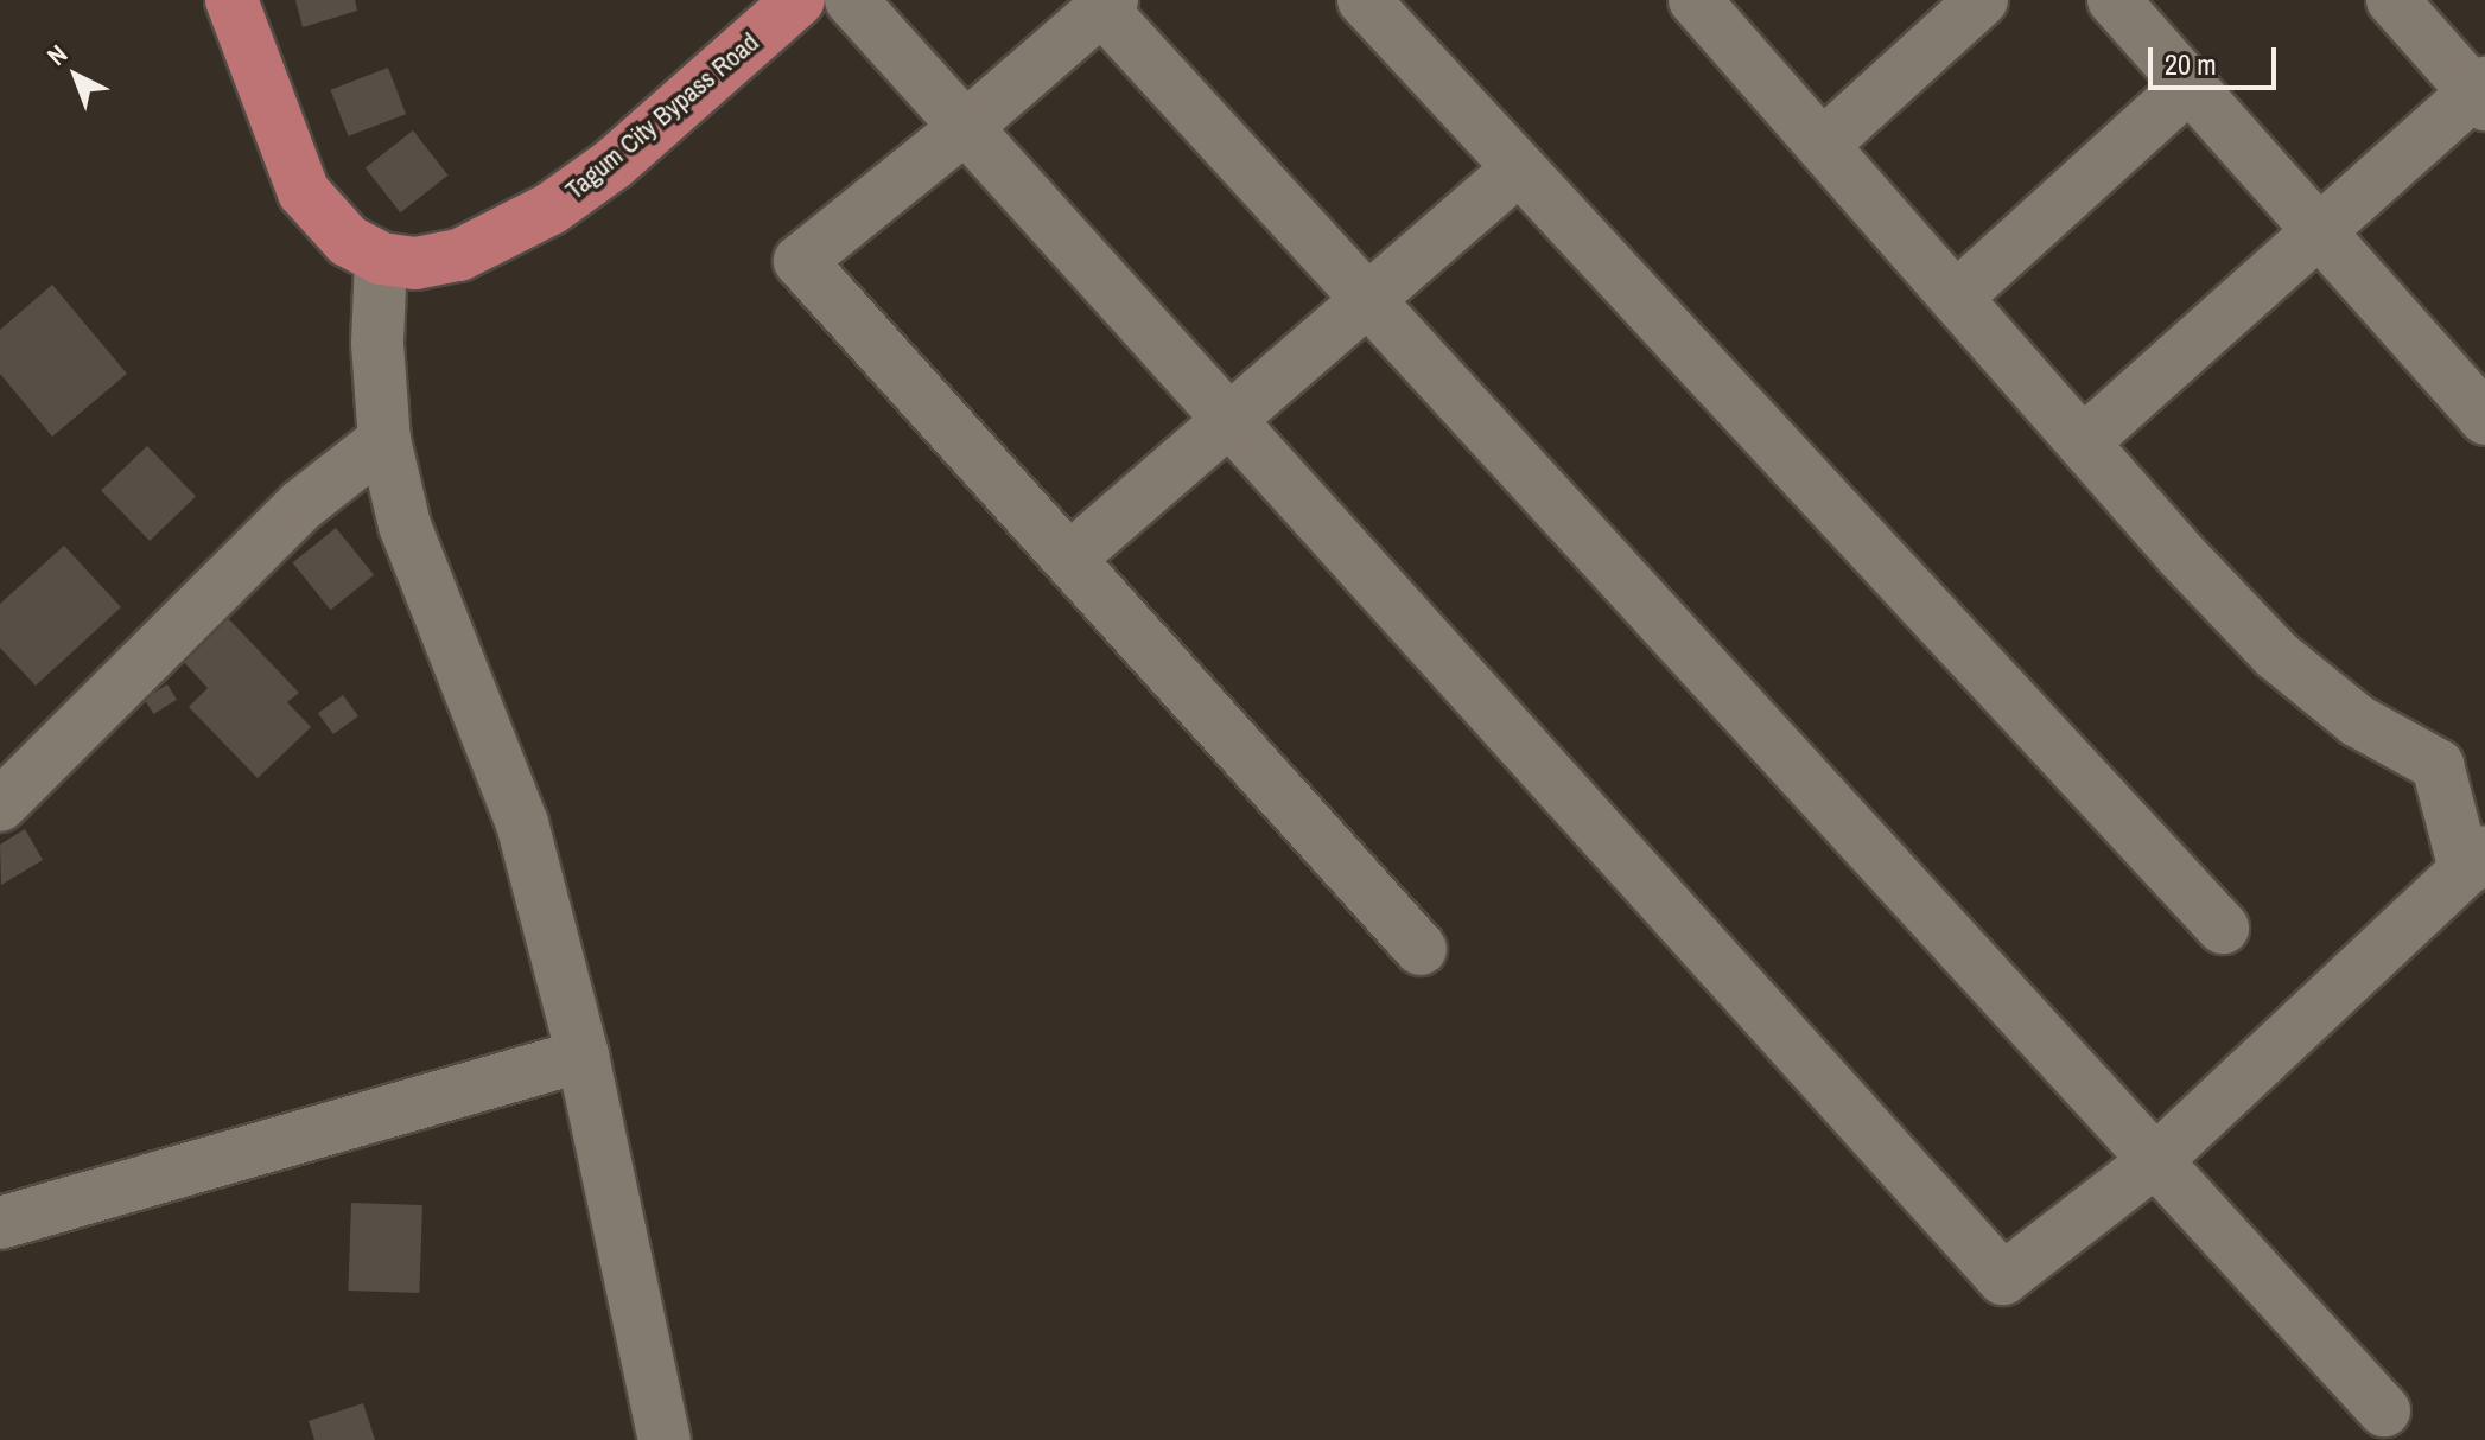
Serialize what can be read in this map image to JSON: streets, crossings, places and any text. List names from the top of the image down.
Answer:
{
  "streets": {
    "main road": ["Tagum City Bypass Road"]
  },
  "scale_bar": "20 m",
  "north": "top left"
}
